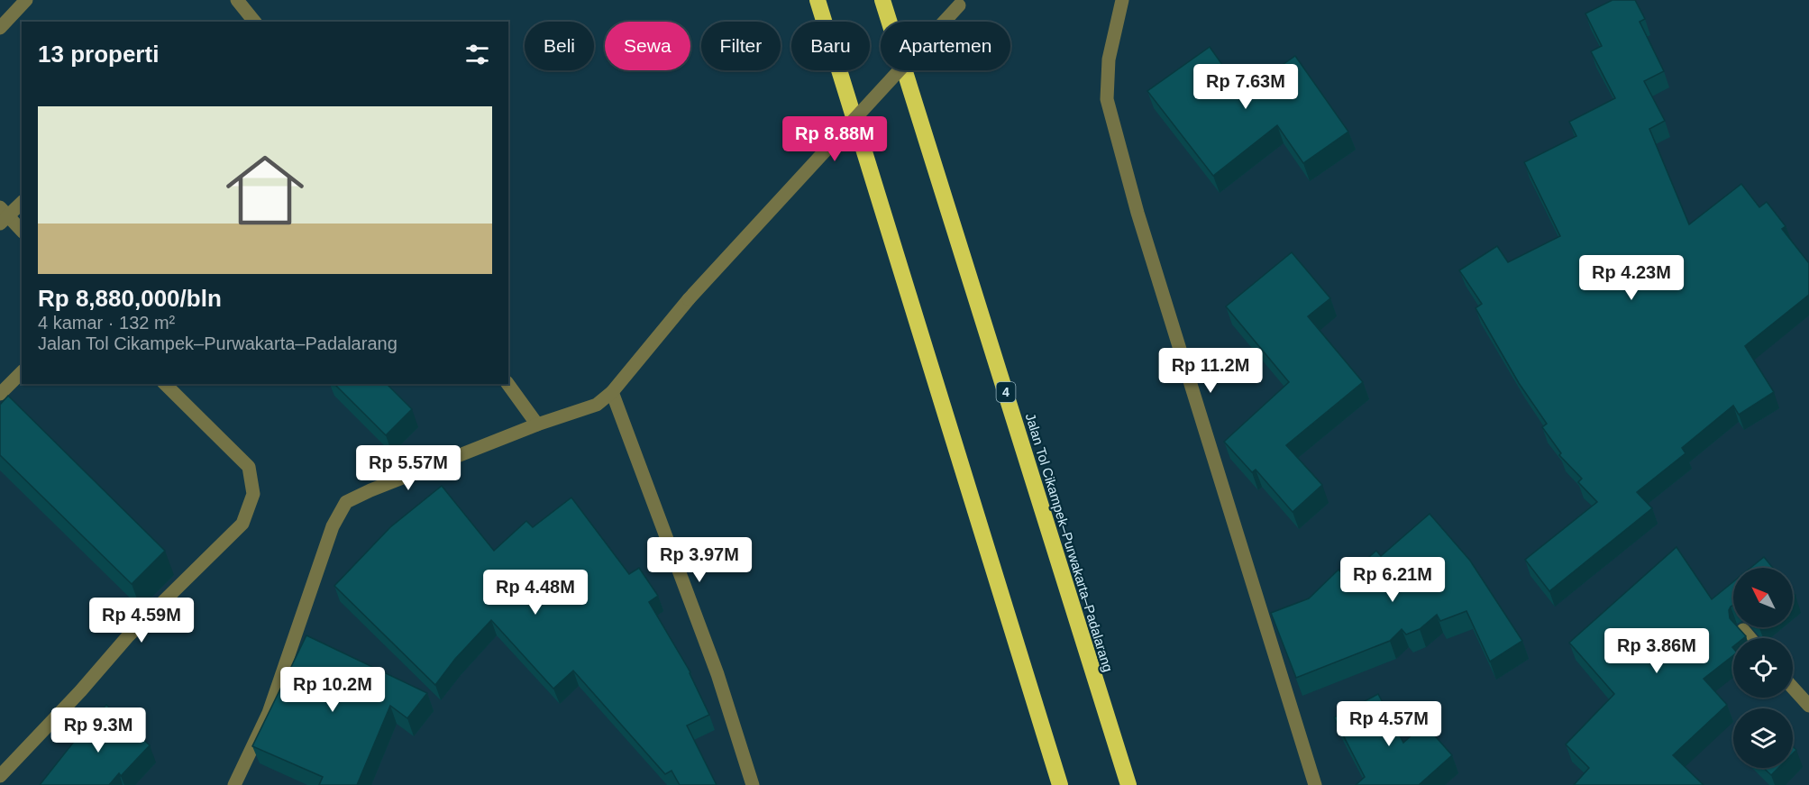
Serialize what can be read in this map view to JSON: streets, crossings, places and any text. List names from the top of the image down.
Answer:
{
  "streets": {
    "highway": ["4", "Jalan Tol Cikampek–Purwakarta–Padalarang"]
  },
  "north": "top left",
  "page": {
    "chip": [
      "Beli",
      "Sewa",
      "Filter",
      "Baru",
      "Apartemen"
    ],
    "heading": "13 properti",
    "price": [
      "Rp 7.63M",
      "Rp 8.88M",
      "Rp 4.23M",
      "Rp 11.2M",
      "Rp 5.57M",
      "Rp 3.97M",
      "Rp 6.21M",
      "Rp 4.48M",
      "Rp 4.59M",
      "Rp 3.86M",
      "Rp 10.2M",
      "Rp 4.57M",
      "Rp 9.3M"
    ],
    "list": [
      {
        "name": "Rp 8,880,000/bln",
        "note": "4 kamar · 132 m² · Jalan Tol Cikampek–Purwakarta–Padalarang"
      }
    ]
  }
}
